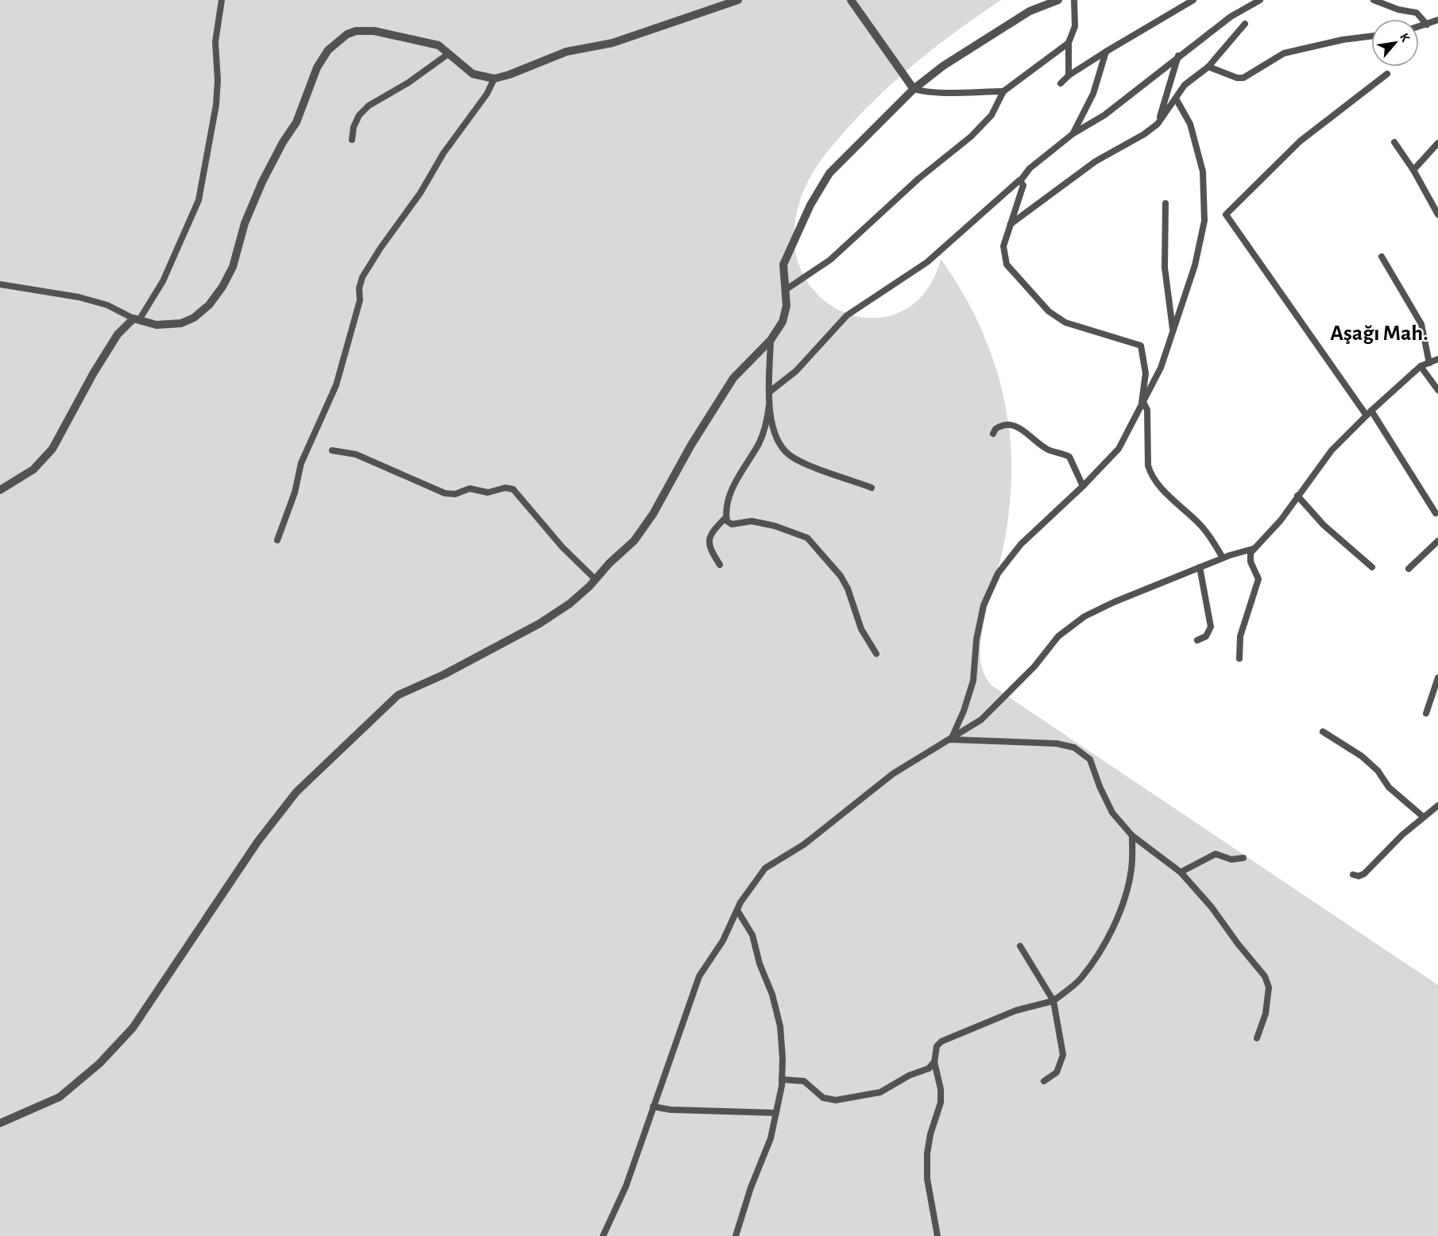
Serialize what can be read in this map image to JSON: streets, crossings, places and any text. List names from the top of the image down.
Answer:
{
  "districts": ["Aşağı Mah."],
  "north": "top right"
}
